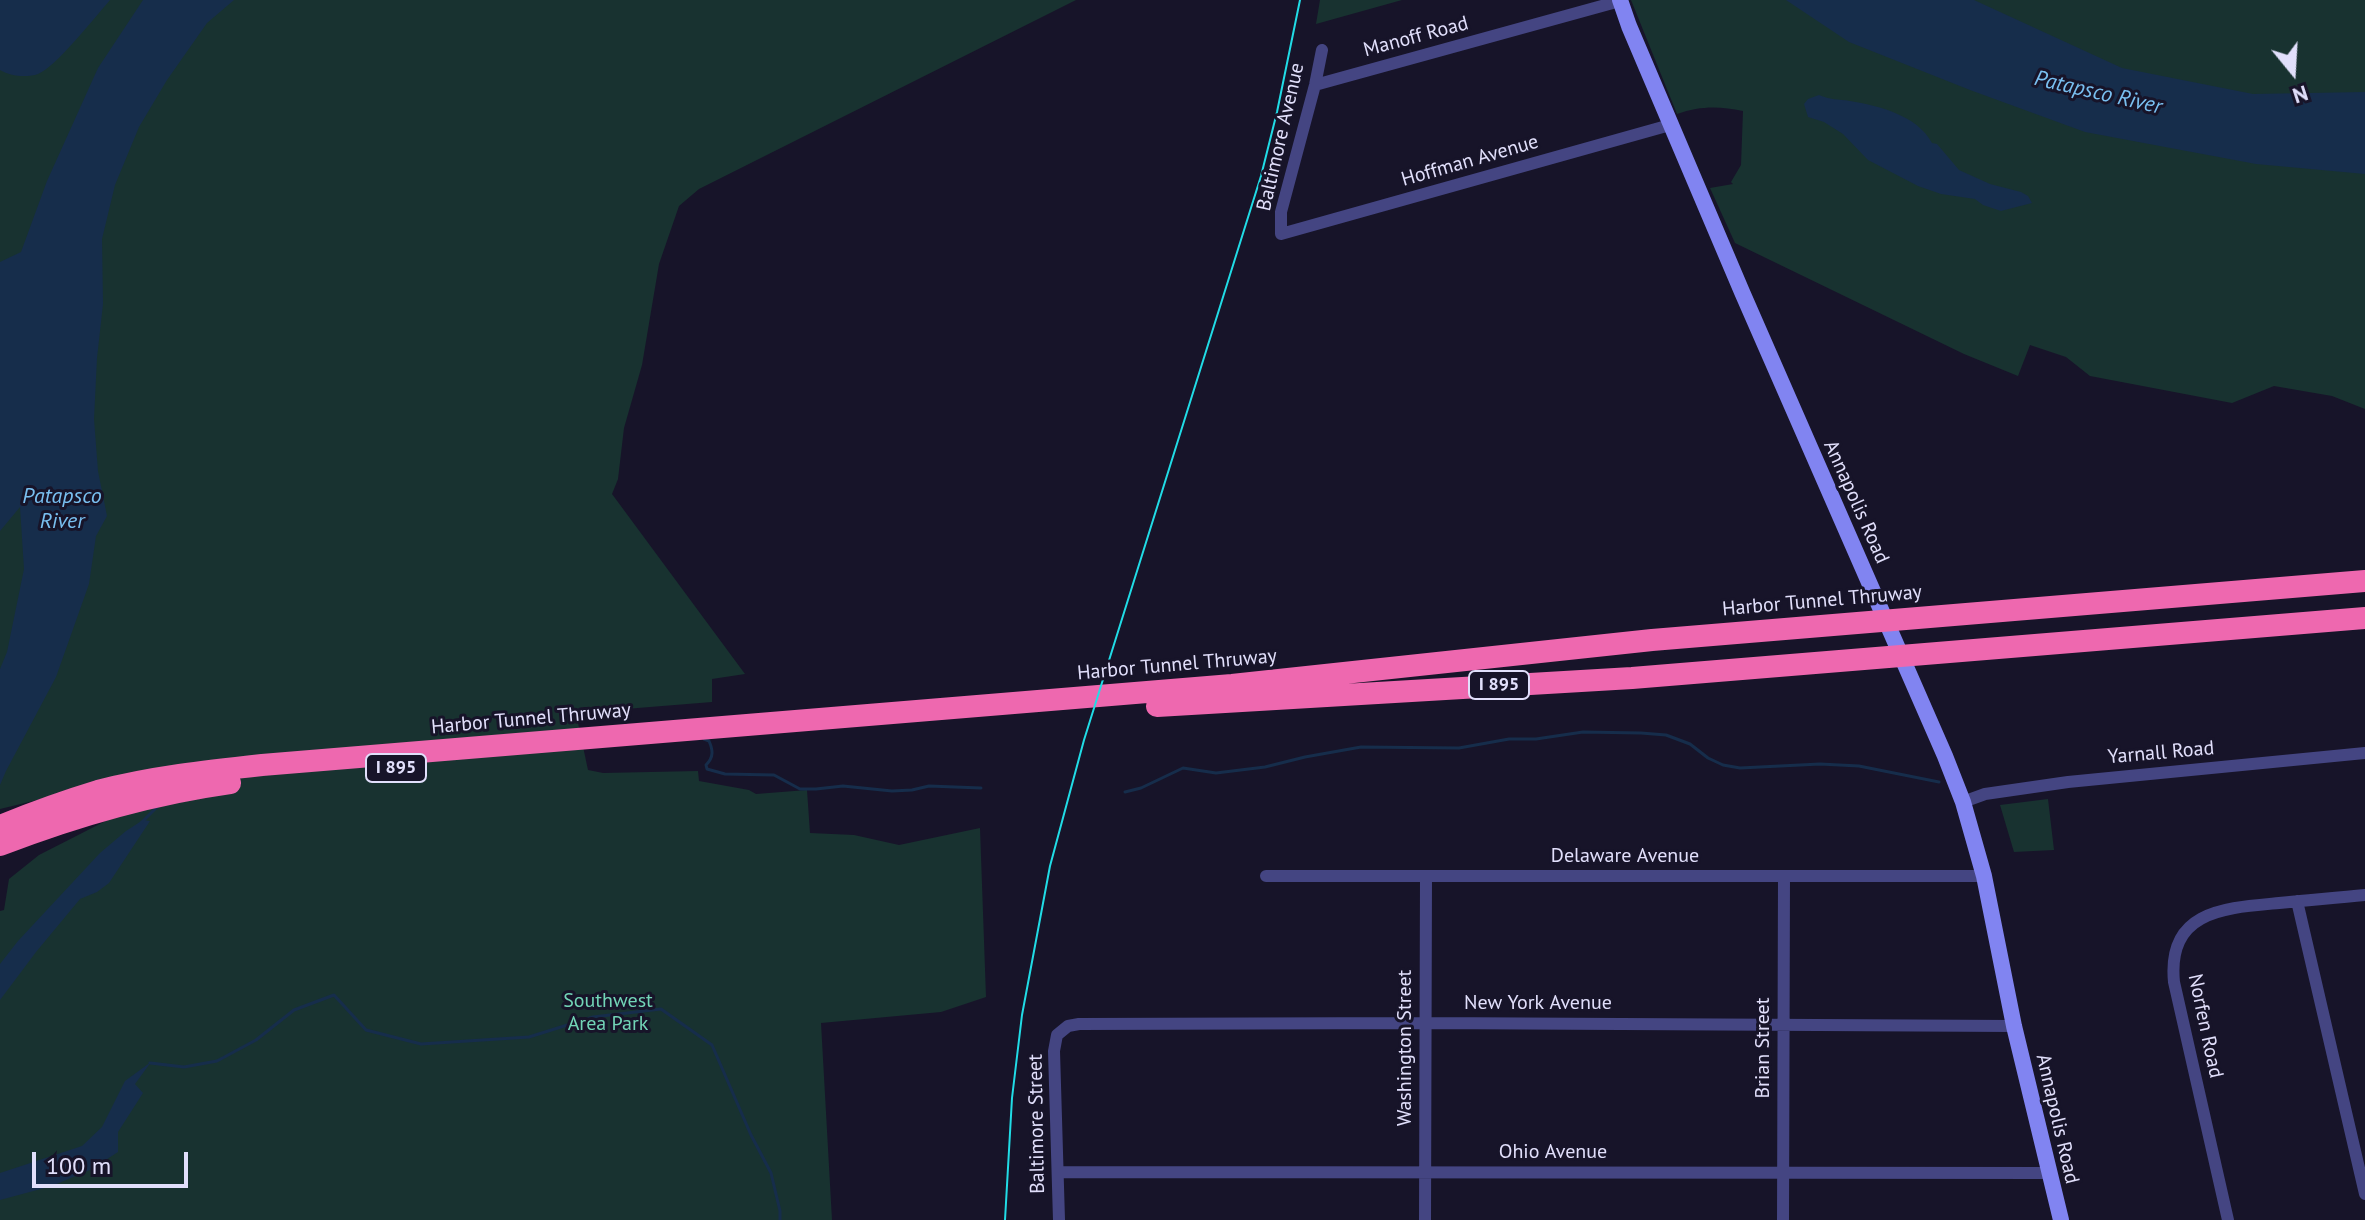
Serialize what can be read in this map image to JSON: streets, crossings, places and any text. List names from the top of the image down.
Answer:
{
  "streets": {
    "highway": ["Harbor Tunnel Thruway", "I 895"],
    "main road": ["Annapolis Road"],
    "street": [
      "Manoff Road",
      "Baltimore Avenue",
      "Hoffman Avenue",
      "Yarnall Road",
      "Delaware Avenue",
      "New York Avenue",
      "Norfen Road",
      "Washington Street",
      "Brian Street",
      "Baltimore Street",
      "Ohio Avenue"
    ]
  },
  "crossings": [
    ["Manoff Road", "Baltimore Avenue"],
    ["Manoff Road", "Annapolis Road"],
    ["Baltimore Avenue", "Hoffman Avenue"],
    ["Hoffman Avenue", "Annapolis Road"],
    ["Annapolis Road", "Yarnall Road"],
    ["Annapolis Road", "Delaware Avenue"],
    ["Annapolis Road", "New York Avenue"],
    ["Annapolis Road", "Ohio Avenue"],
    ["Delaware Avenue", "Washington Street"],
    ["Delaware Avenue", "Brian Street"],
    ["New York Avenue", "Washington Street"],
    ["New York Avenue", "Brian Street"],
    ["New York Avenue", "Baltimore Street"],
    ["Washington Street", "Ohio Avenue"],
    ["Brian Street", "Ohio Avenue"],
    ["Baltimore Street", "Ohio Avenue"]
  ],
  "water": ["Patapsco River"],
  "parks": ["Southwest Area Park"],
  "scale_bar": "100 m",
  "north": "bottom"
}
